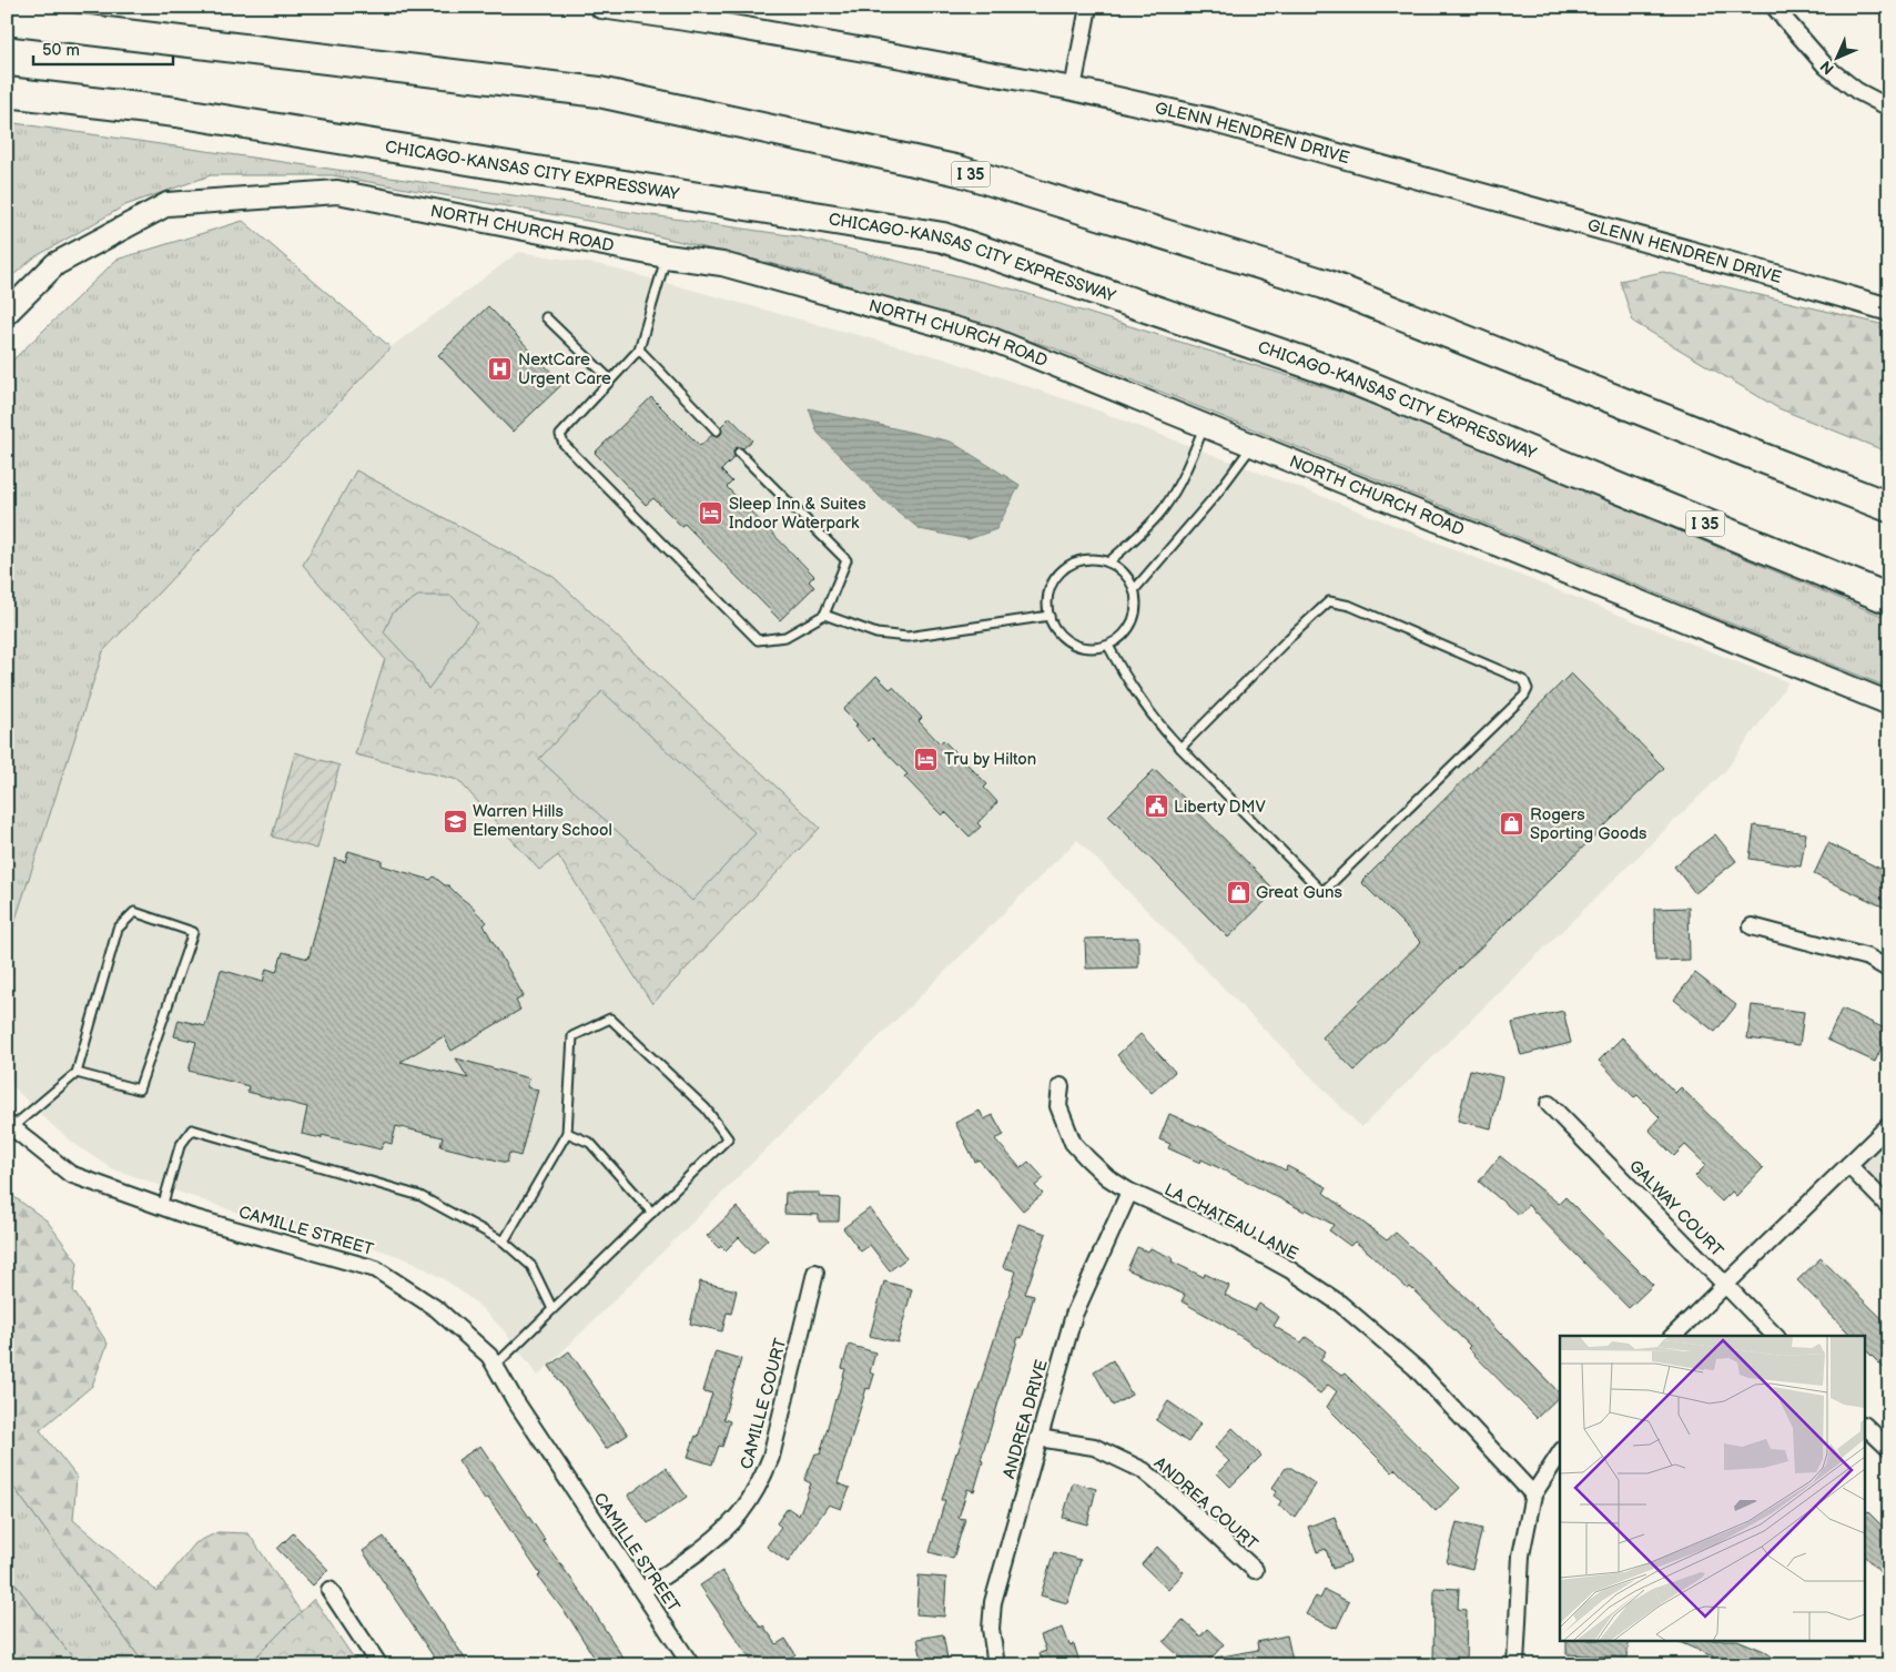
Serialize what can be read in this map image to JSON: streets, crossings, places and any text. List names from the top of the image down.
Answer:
{
  "streets": {
    "highway": ["CHICAGO-KANSAS CITY EXPRESSWAY", "I 35"],
    "main road": ["GLENN HENDREN DRIVE", "NORTH CHURCH ROAD"],
    "street": [
      "GALWAY COURT",
      "LA CHATEAU LANE",
      "CAMILLE STREET",
      "CAMILLE COURT",
      "ANDREA DRIVE",
      "ANDREA COURT"
    ]
  },
  "crossings": [
    ["LA CHATEAU LANE", "ANDREA DRIVE"],
    ["CAMILLE STREET", "CAMILLE COURT"],
    ["ANDREA DRIVE", "ANDREA COURT"]
  ],
  "places": {
    "hospital": ["NextCare Urgent Care"],
    "hotel": ["Sleep Inn & Suites Indoor Waterpark", "Tru by Hilton"],
    "public building": ["Liberty DMV"],
    "school or university": ["Warren Hills Elementary School"],
    "shop": ["Rogers Sporting Goods", "Great Guns"]
  },
  "scale_bar": "50 m",
  "north": "bottom left"
}
